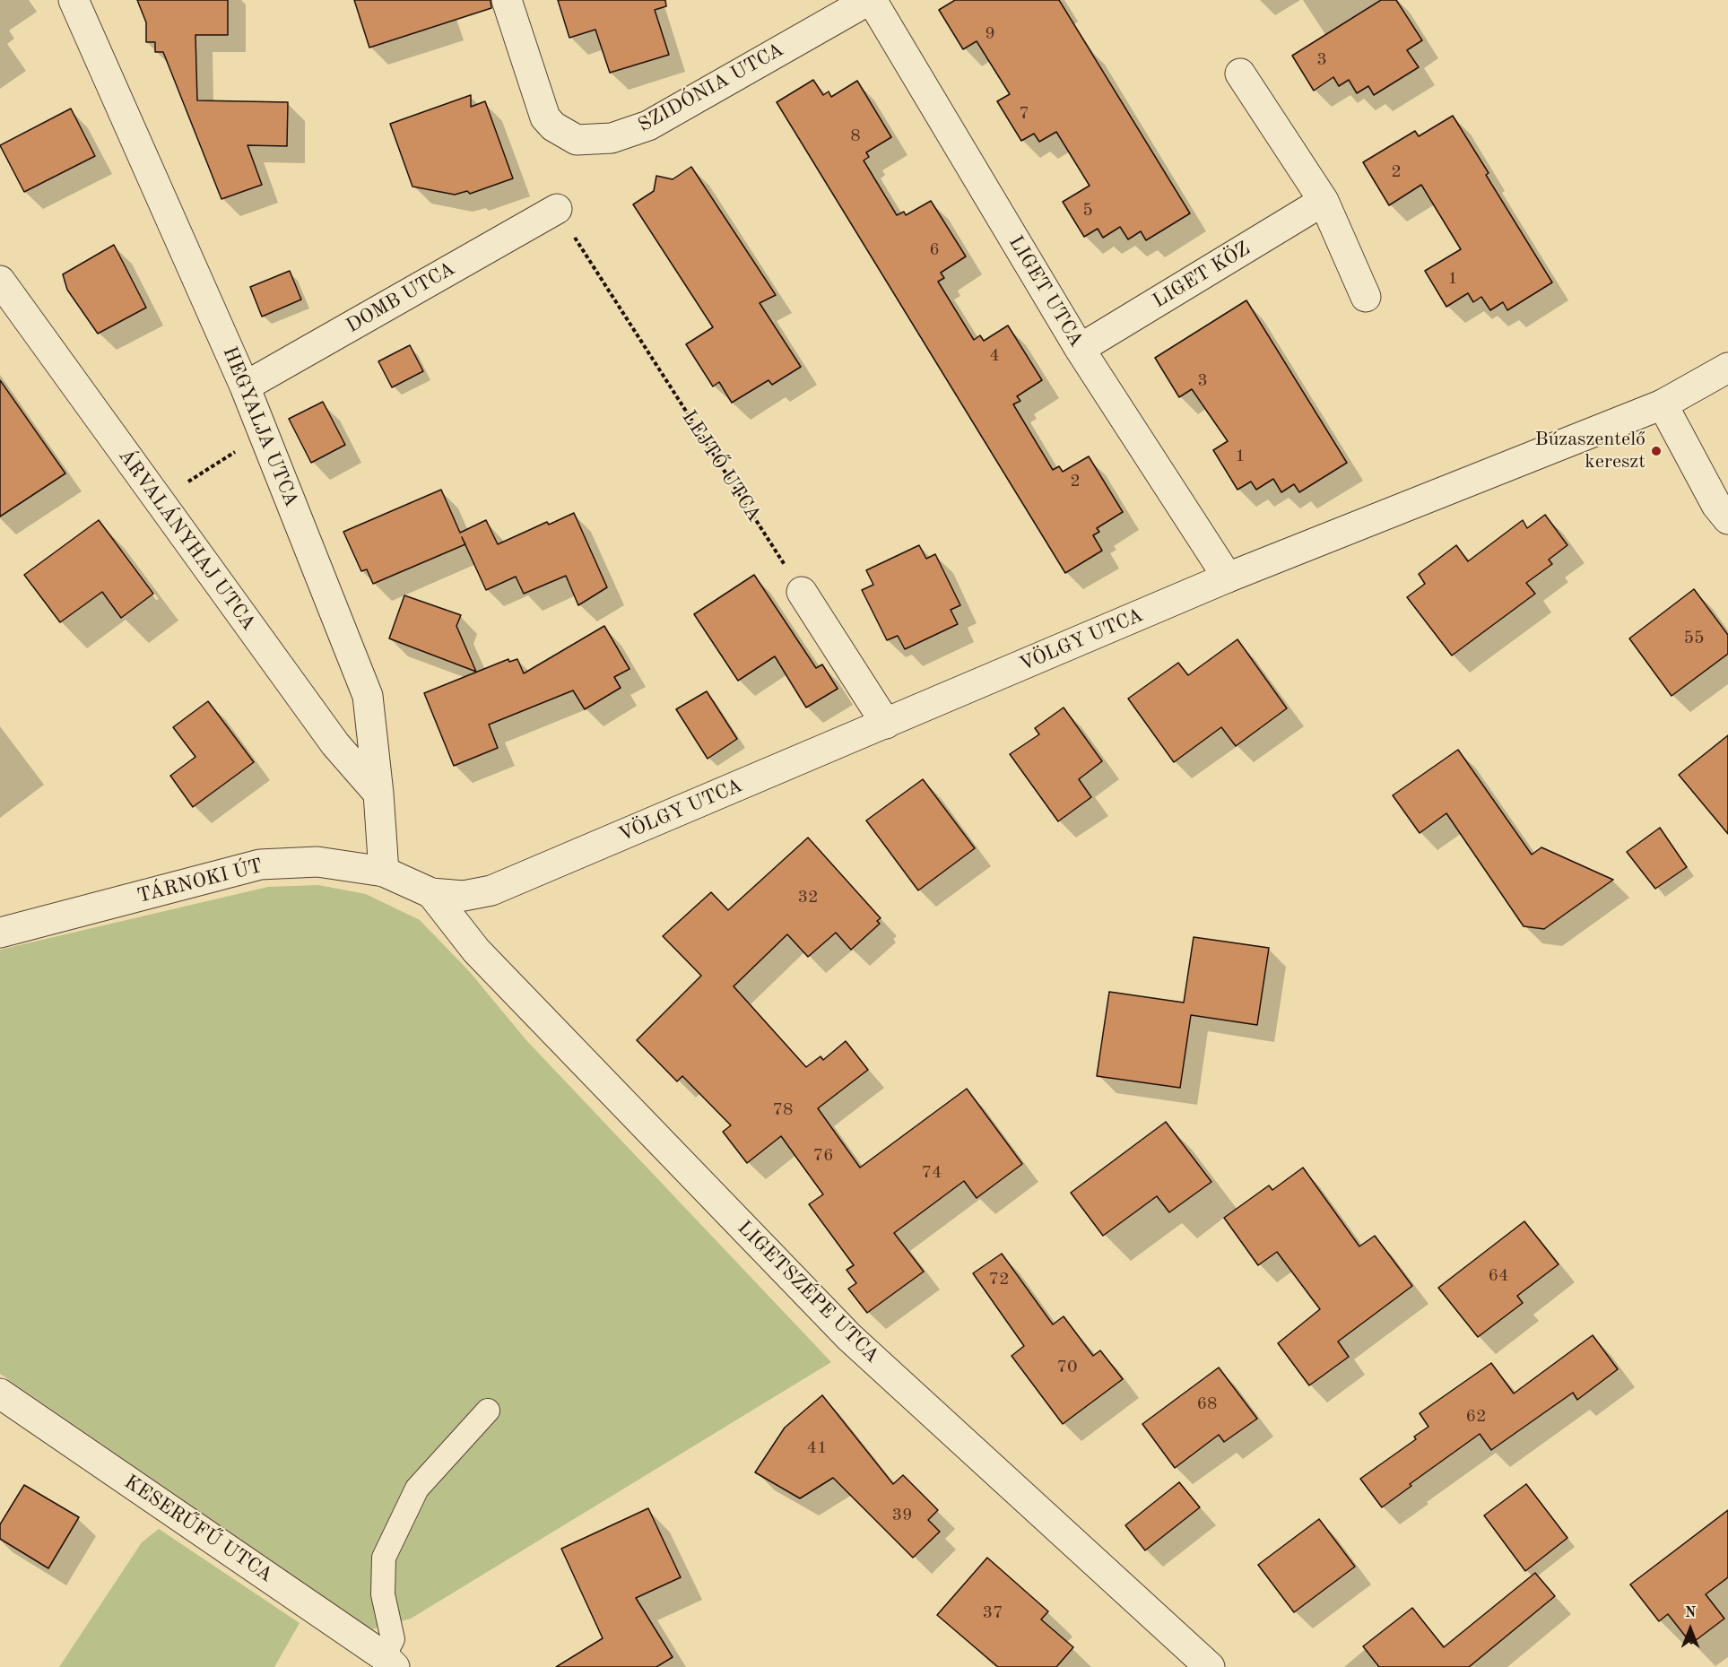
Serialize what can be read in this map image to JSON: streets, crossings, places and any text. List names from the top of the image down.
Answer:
{
  "streets": {
    "street": [
      "SZIDÓNIA UTCA",
      "LIGET KÖZ",
      "LIGET UTCA",
      "DOMB UTCA",
      "HEGYALJA UTCA",
      "ÁRVALÁNYHAJ UTCA",
      "VÖLGY UTCA",
      "TÁRNOKI ÚT",
      "LIGETSZÉPE UTCA",
      "KESERŰFŰ UTCA"
    ],
    "path": ["LEJTŐ UTCA"]
  },
  "crossings": [
    ["SZIDÓNIA UTCA", "LIGET UTCA"],
    ["LIGET KÖZ", "LIGET UTCA"],
    ["LIGET UTCA", "VÖLGY UTCA"],
    ["DOMB UTCA", "HEGYALJA UTCA"],
    ["DOMB UTCA", "LEJTŐ UTCA"],
    ["HEGYALJA UTCA", "ÁRVALÁNYHAJ UTCA"],
    ["HEGYALJA UTCA", "TÁRNOKI ÚT"],
    ["VÖLGY UTCA", "TÁRNOKI ÚT"],
    ["VÖLGY UTCA", "LIGETSZÉPE UTCA"],
    ["TÁRNOKI ÚT", "LIGETSZÉPE UTCA"]
  ],
  "places": ["Búzaszentelő kereszt"],
  "house_numbers": [
    "9",
    "3",
    "7",
    "8",
    "2",
    "5",
    "6",
    "1",
    "4",
    "3",
    "1",
    "2",
    "55",
    "32",
    "78",
    "76",
    "74",
    "64",
    "72",
    "70",
    "68",
    "62",
    "41",
    "39",
    "37"
  ],
  "north": "top"
}
